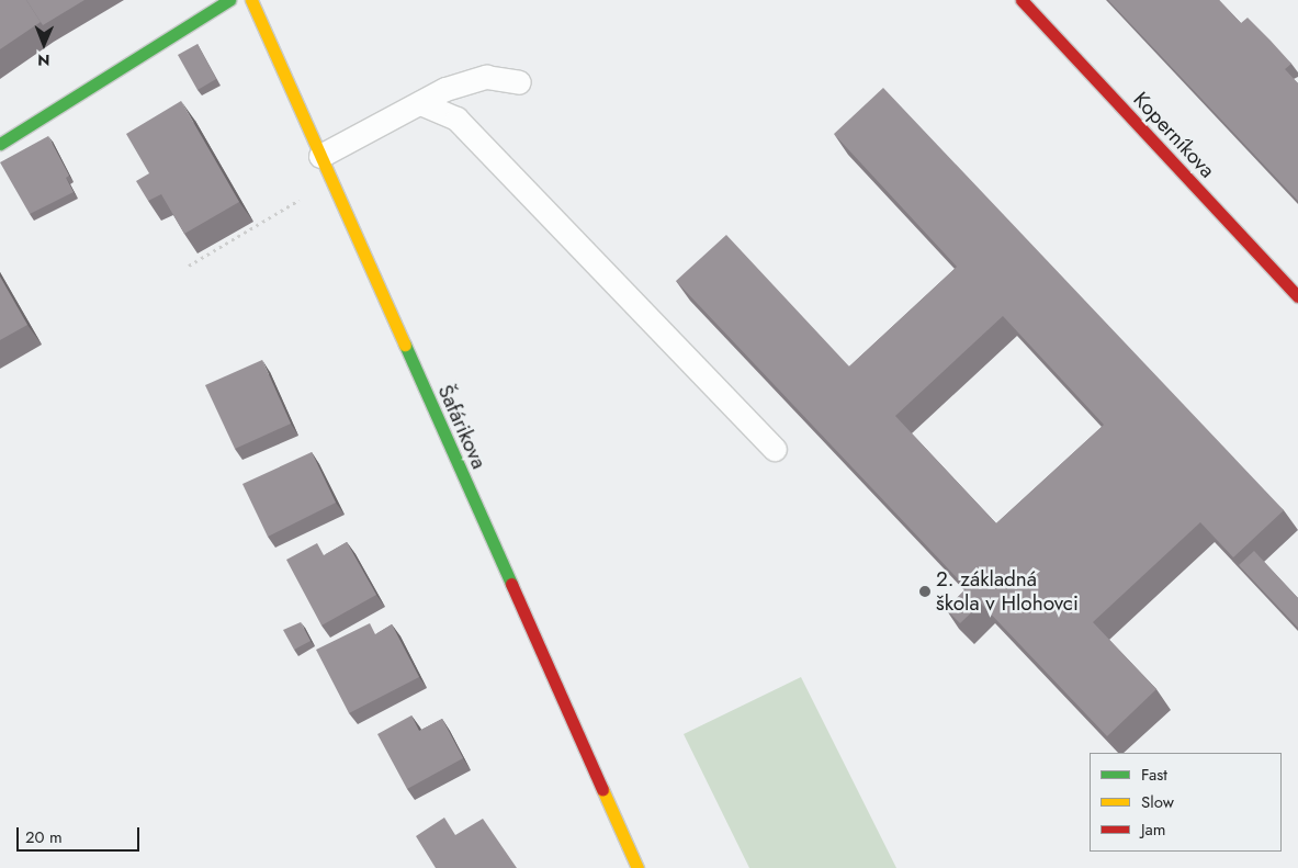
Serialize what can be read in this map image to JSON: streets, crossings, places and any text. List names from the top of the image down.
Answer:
{
  "streets": {
    "main road": ["Koperníkova", "Šafárikova"]
  },
  "places": ["2. základná škola v Hlohovci"],
  "legend": ["Fast", "Slow", "Jam"],
  "scale_bar": "20 m",
  "north": "bottom"
}
